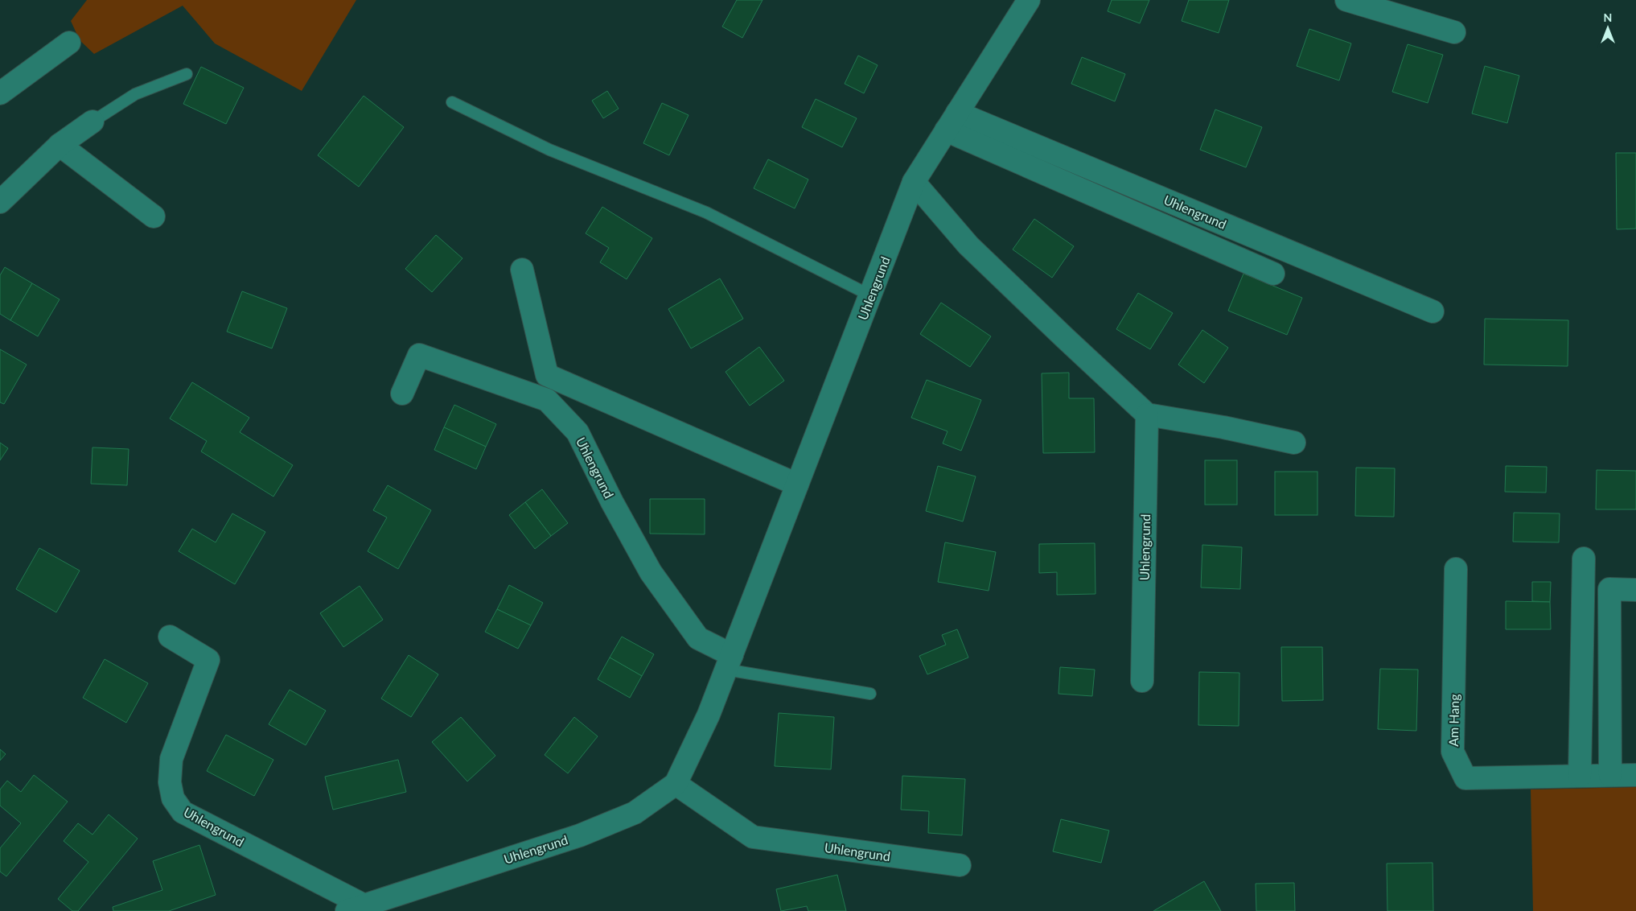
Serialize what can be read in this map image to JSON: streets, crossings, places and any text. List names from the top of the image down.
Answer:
{
  "streets": {
    "street": ["Uhlengrund", "Am Hang"]
  },
  "north": "top"
}
